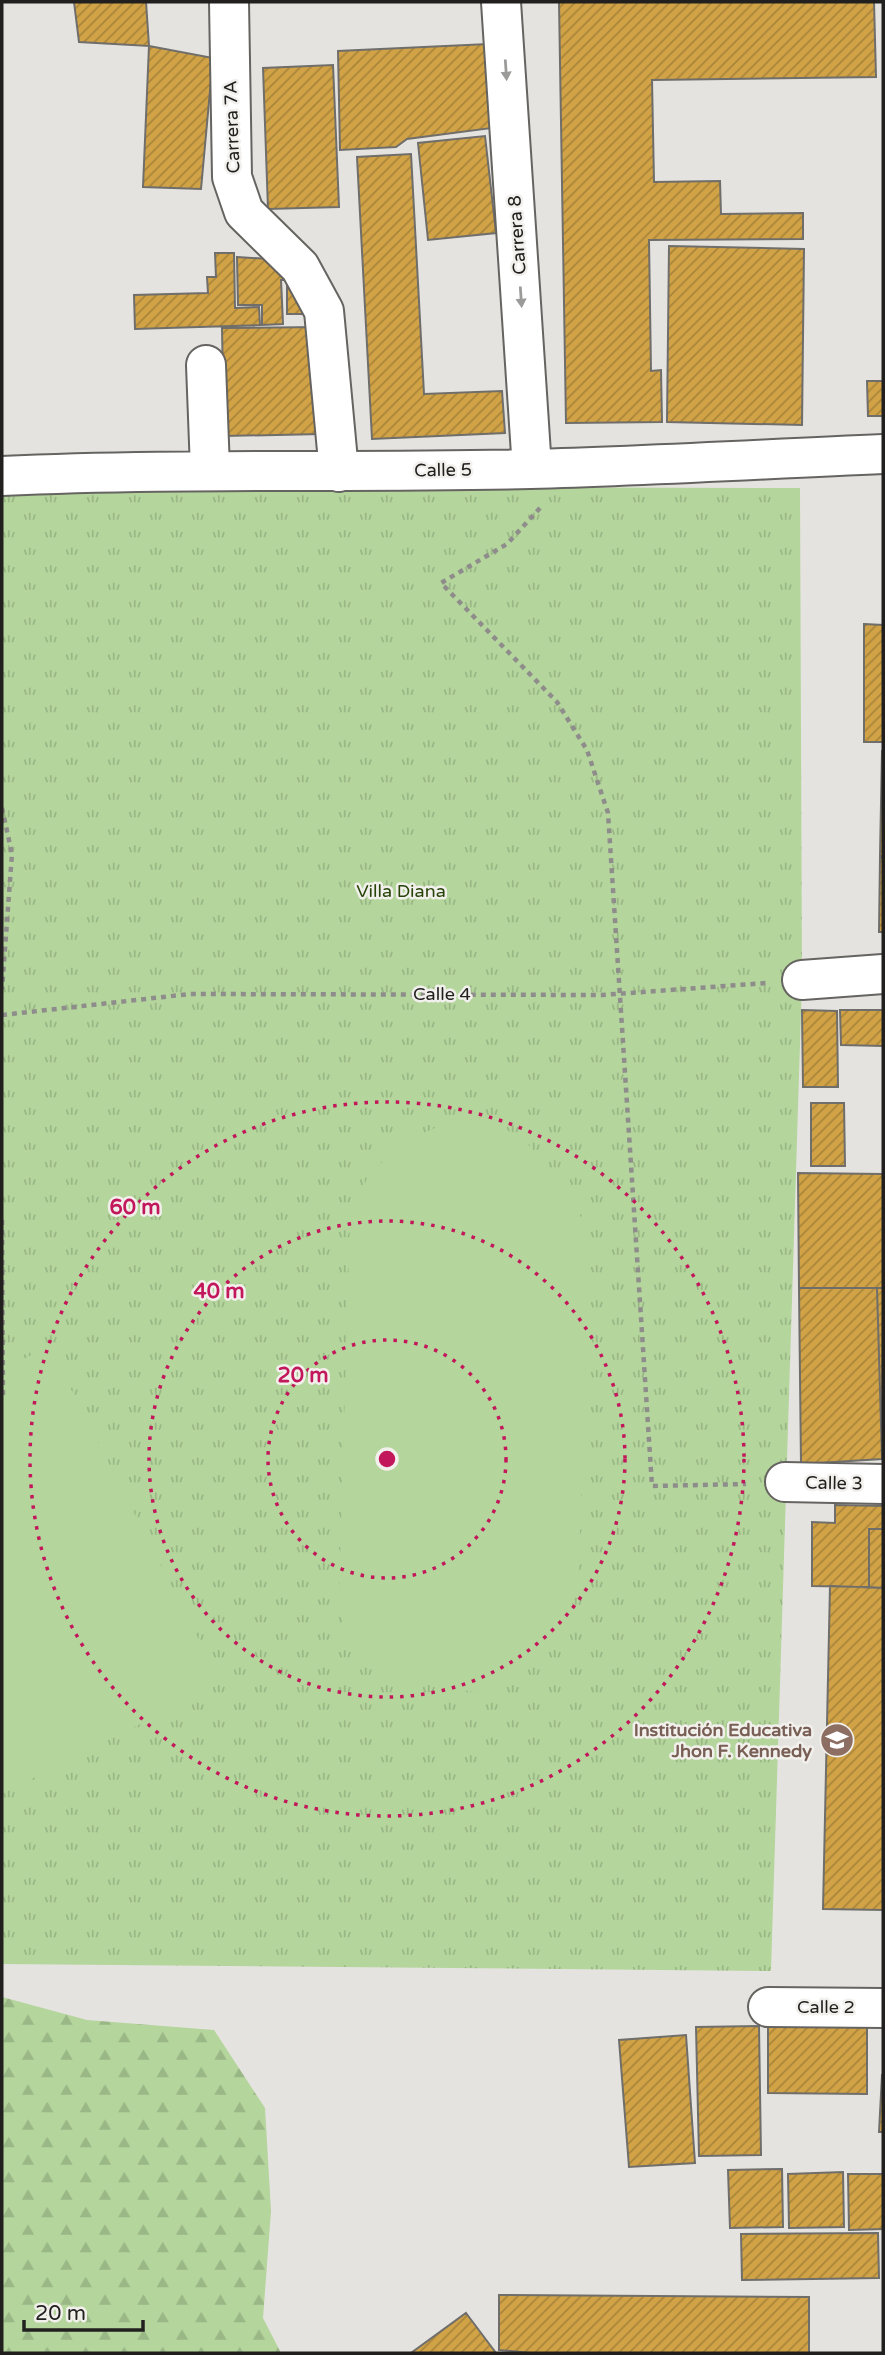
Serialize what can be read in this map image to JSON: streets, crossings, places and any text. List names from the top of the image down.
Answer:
{
  "streets": {
    "street": [
      "Carrera 7A",
      "Carrera 8",
      "Calle 5",
      "Calle 3",
      "Calle 2"
    ],
    "path": ["Calle 4"]
  },
  "crossings": [
    ["Carrera 7A", "Calle 5"],
    ["Carrera 8", "Calle 5"]
  ],
  "one_way": ["Carrera 8"],
  "parks": ["Villa Diana"],
  "places": {
    "school or university": ["Institución Educativa Jhon F. Kennedy"]
  },
  "scale_bar": "20 m",
  "rings": ["60 m", "40 m", "20 m"]
}
